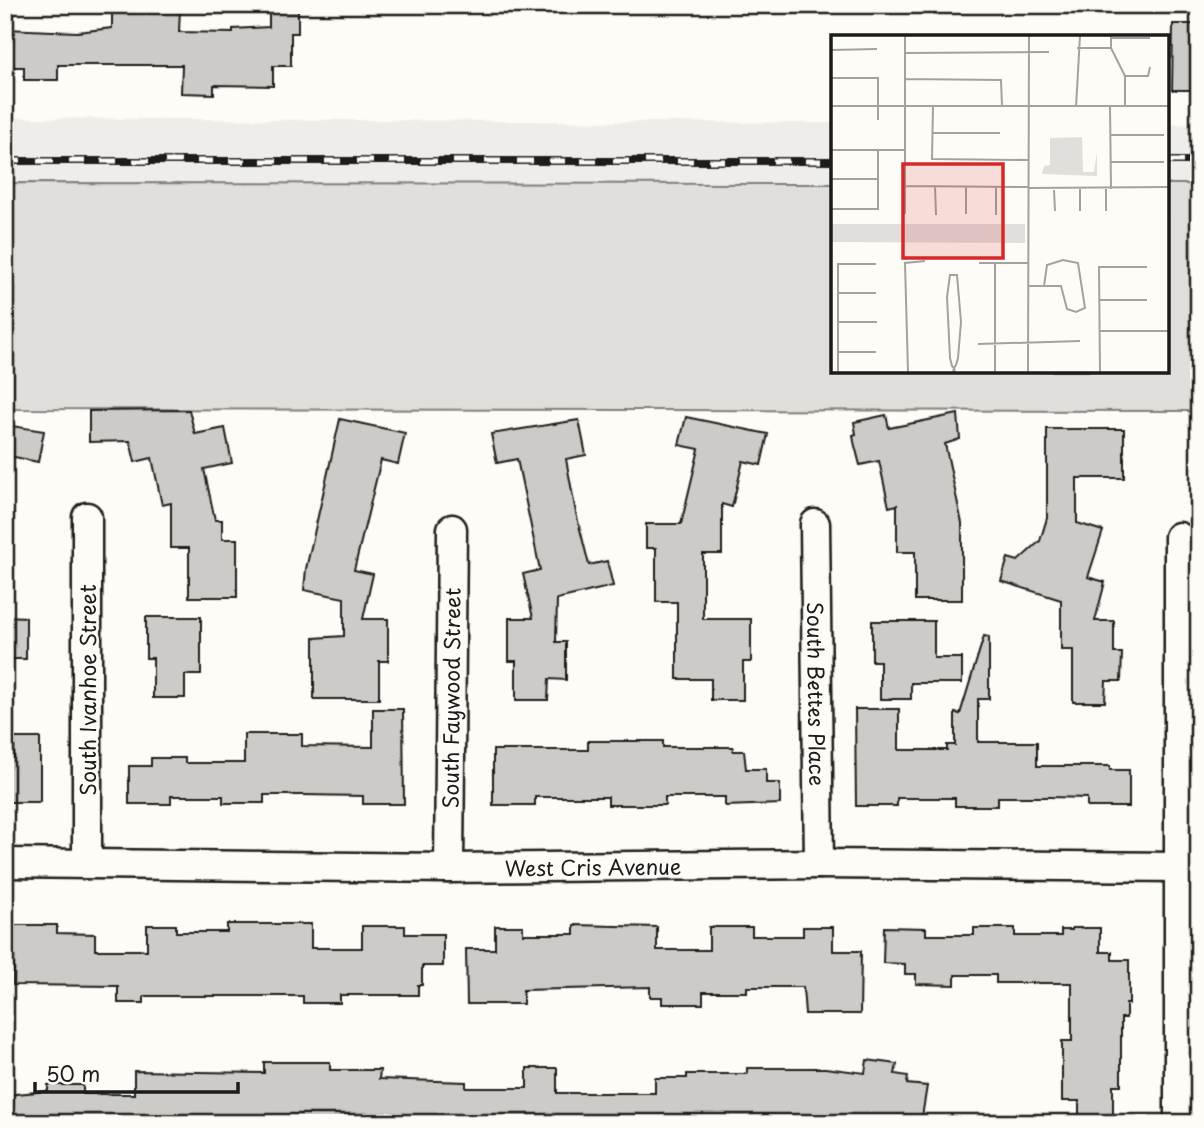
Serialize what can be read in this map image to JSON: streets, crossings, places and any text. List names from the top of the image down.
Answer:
{
  "streets": {
    "street": [
      "South Ivanhoe Street",
      "South Bettes Place",
      "South Faywood Street",
      "West Cris Avenue"
    ]
  },
  "crossings": [
    ["South Ivanhoe Street", "West Cris Avenue"],
    ["South Bettes Place", "West Cris Avenue"],
    ["South Faywood Street", "West Cris Avenue"]
  ],
  "scale_bar": "50 m"
}
